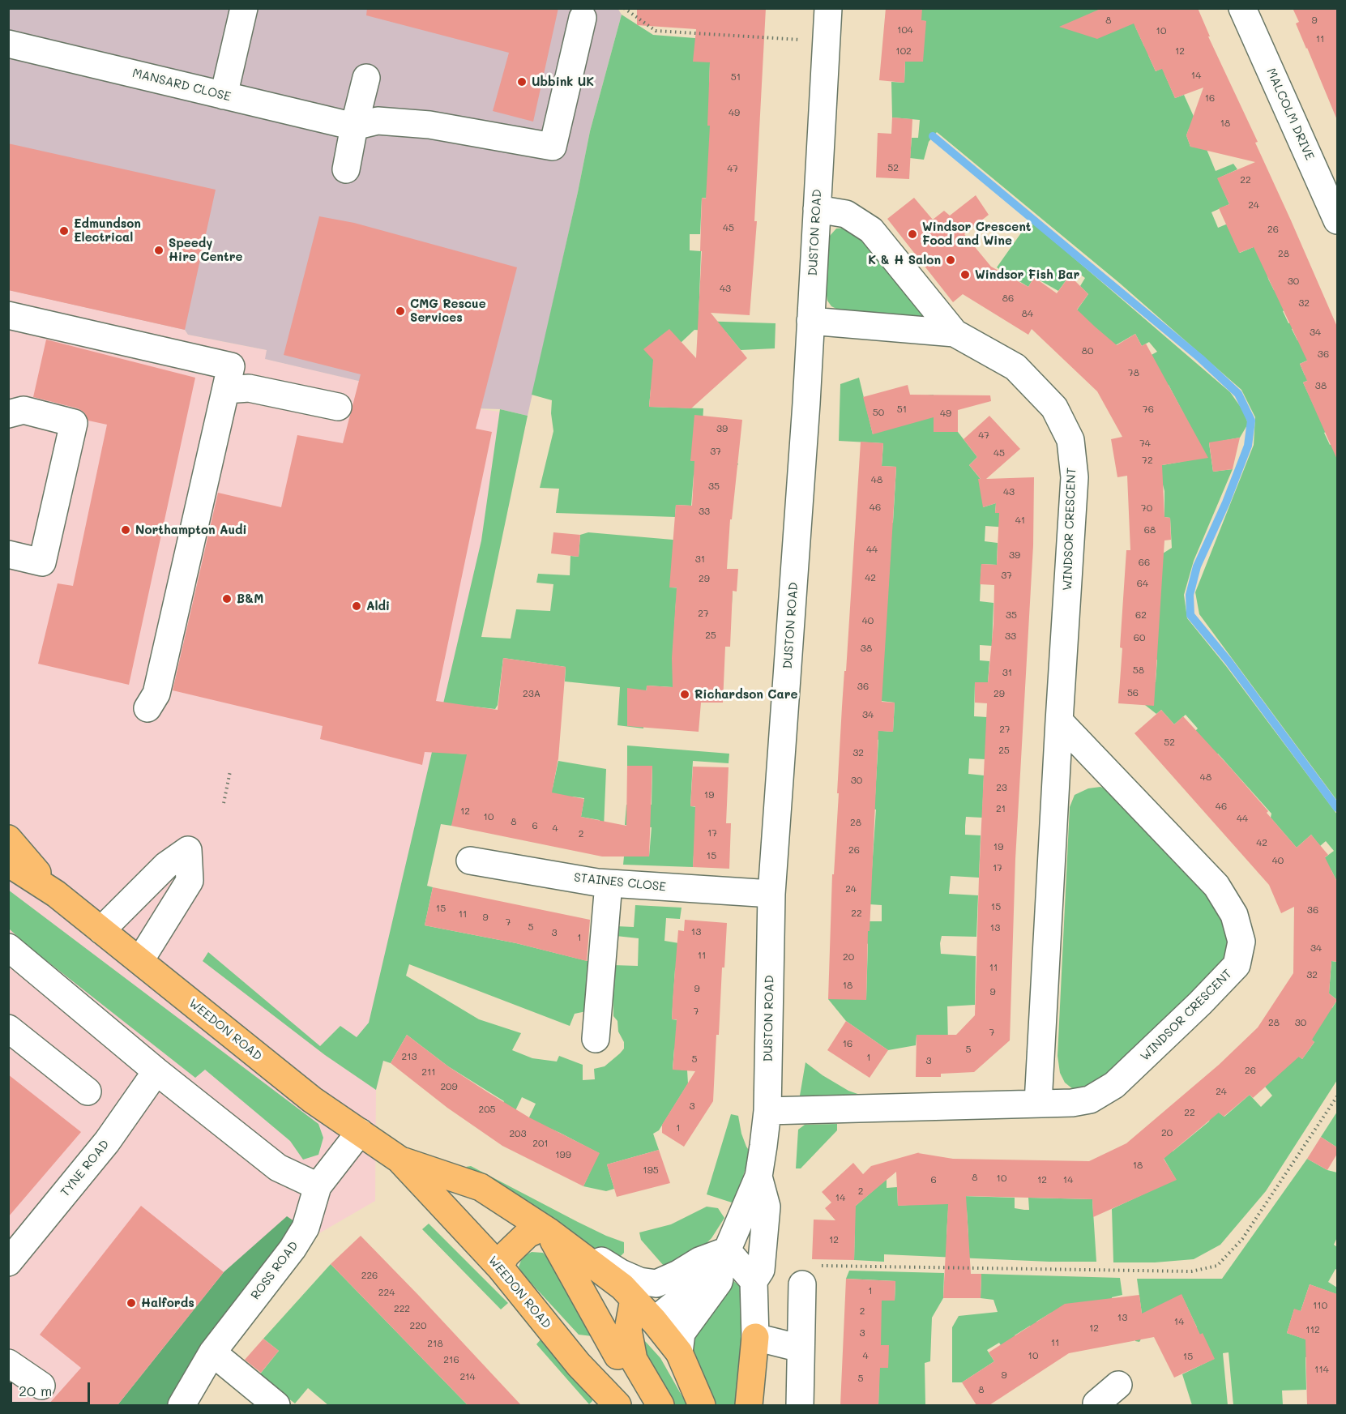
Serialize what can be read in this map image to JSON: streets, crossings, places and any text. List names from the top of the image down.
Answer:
{
  "streets": {
    "main road": ["WEEDON ROAD"],
    "street": [
      "MANSARD CLOSE",
      "MALCOLM DRIVE",
      "DUSTON ROAD",
      "WINDSOR CRESCENT",
      "STAINES CLOSE",
      "TYNE ROAD",
      "ROSS ROAD"
    ]
  },
  "crossings": [
    ["DUSTON ROAD", "WINDSOR CRESCENT"],
    ["DUSTON ROAD", "STAINES CLOSE"],
    ["DUSTON ROAD", "WEEDON ROAD"],
    ["WEEDON ROAD", "ROSS ROAD"]
  ],
  "places": [
    "Ubbink UK",
    "Edmundson Electrical",
    "Windsor Crescent Food and Wine",
    "Speedy Hire Centre",
    "K & H Salon",
    "Windsor Fish Bar",
    "CMG Rescue Services",
    "Northampton Audi",
    "B&M",
    "Aldi",
    "Richardson Care",
    "Halfords"
  ],
  "house_numbers": [
    "8",
    "9",
    "104",
    "10",
    "11",
    "102",
    "12",
    "14",
    "51",
    "16",
    "49",
    "18",
    "52",
    "47",
    "22",
    "24",
    "45",
    "26",
    "28",
    "30",
    "43",
    "86",
    "32",
    "84",
    "34",
    "80",
    "36",
    "78",
    "38",
    "51",
    "76",
    "50",
    "49",
    "39",
    "47",
    "74",
    "37",
    "45",
    "72",
    "48",
    "35",
    "43",
    "46",
    "70",
    "33",
    "41",
    "68",
    "44",
    "39",
    "31",
    "66",
    "37",
    "42",
    "29",
    "64",
    "27",
    "35",
    "62",
    "40",
    "25",
    "33",
    "60",
    "38",
    "58",
    "31",
    "36",
    "56",
    "23A",
    "29",
    "34",
    "27",
    "52",
    "25",
    "32",
    "48",
    "30",
    "23",
    "19",
    "46",
    "21",
    "12",
    "10",
    "44",
    "8",
    "28",
    "6",
    "4",
    "17",
    "2",
    "42",
    "19",
    "26",
    "15",
    "40",
    "17",
    "24",
    "15",
    "15",
    "36",
    "22",
    "11",
    "9",
    "7",
    "5",
    "13",
    "13",
    "3",
    "1",
    "34",
    "11",
    "20",
    "11",
    "32",
    "18",
    "9",
    "9",
    "7",
    "28",
    "30",
    "7",
    "16",
    "5",
    "213",
    "1",
    "5",
    "3",
    "26",
    "211",
    "209",
    "24",
    "3",
    "205",
    "22",
    "1",
    "20",
    "203",
    "201",
    "199",
    "18",
    "195",
    "8",
    "10",
    "6",
    "12",
    "14",
    "2",
    "14",
    "12",
    "226",
    "1",
    "224",
    "110",
    "222",
    "2",
    "13",
    "14",
    "220",
    "12",
    "112",
    "3",
    "11",
    "218",
    "4",
    "10",
    "15",
    "216",
    "114",
    "9",
    "214",
    "5",
    "8"
  ],
  "scale_bar": "20 m"
}
